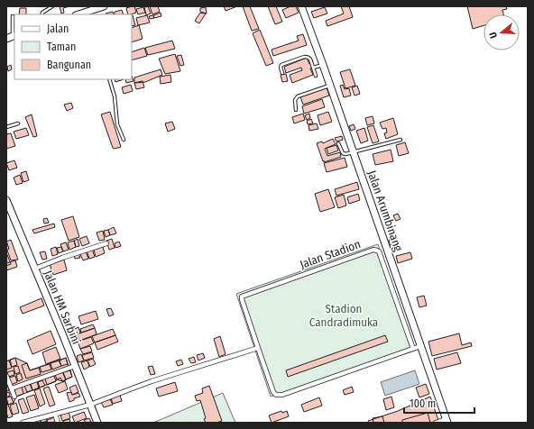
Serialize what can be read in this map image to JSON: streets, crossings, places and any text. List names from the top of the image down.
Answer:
{
  "streets": {
    "main road": ["Jalan Arumbinang", "Jalan HM Sarbini"],
    "street": ["Jalan Stadion"]
  },
  "crossings": [
    ["Jalan Arumbinang", "Jalan Stadion"]
  ],
  "parks": ["Stadion Candradimuka"],
  "legend": ["Jalan", "Taman", "Bangunan"],
  "scale_bar": "100 m",
  "north": "left"
}
